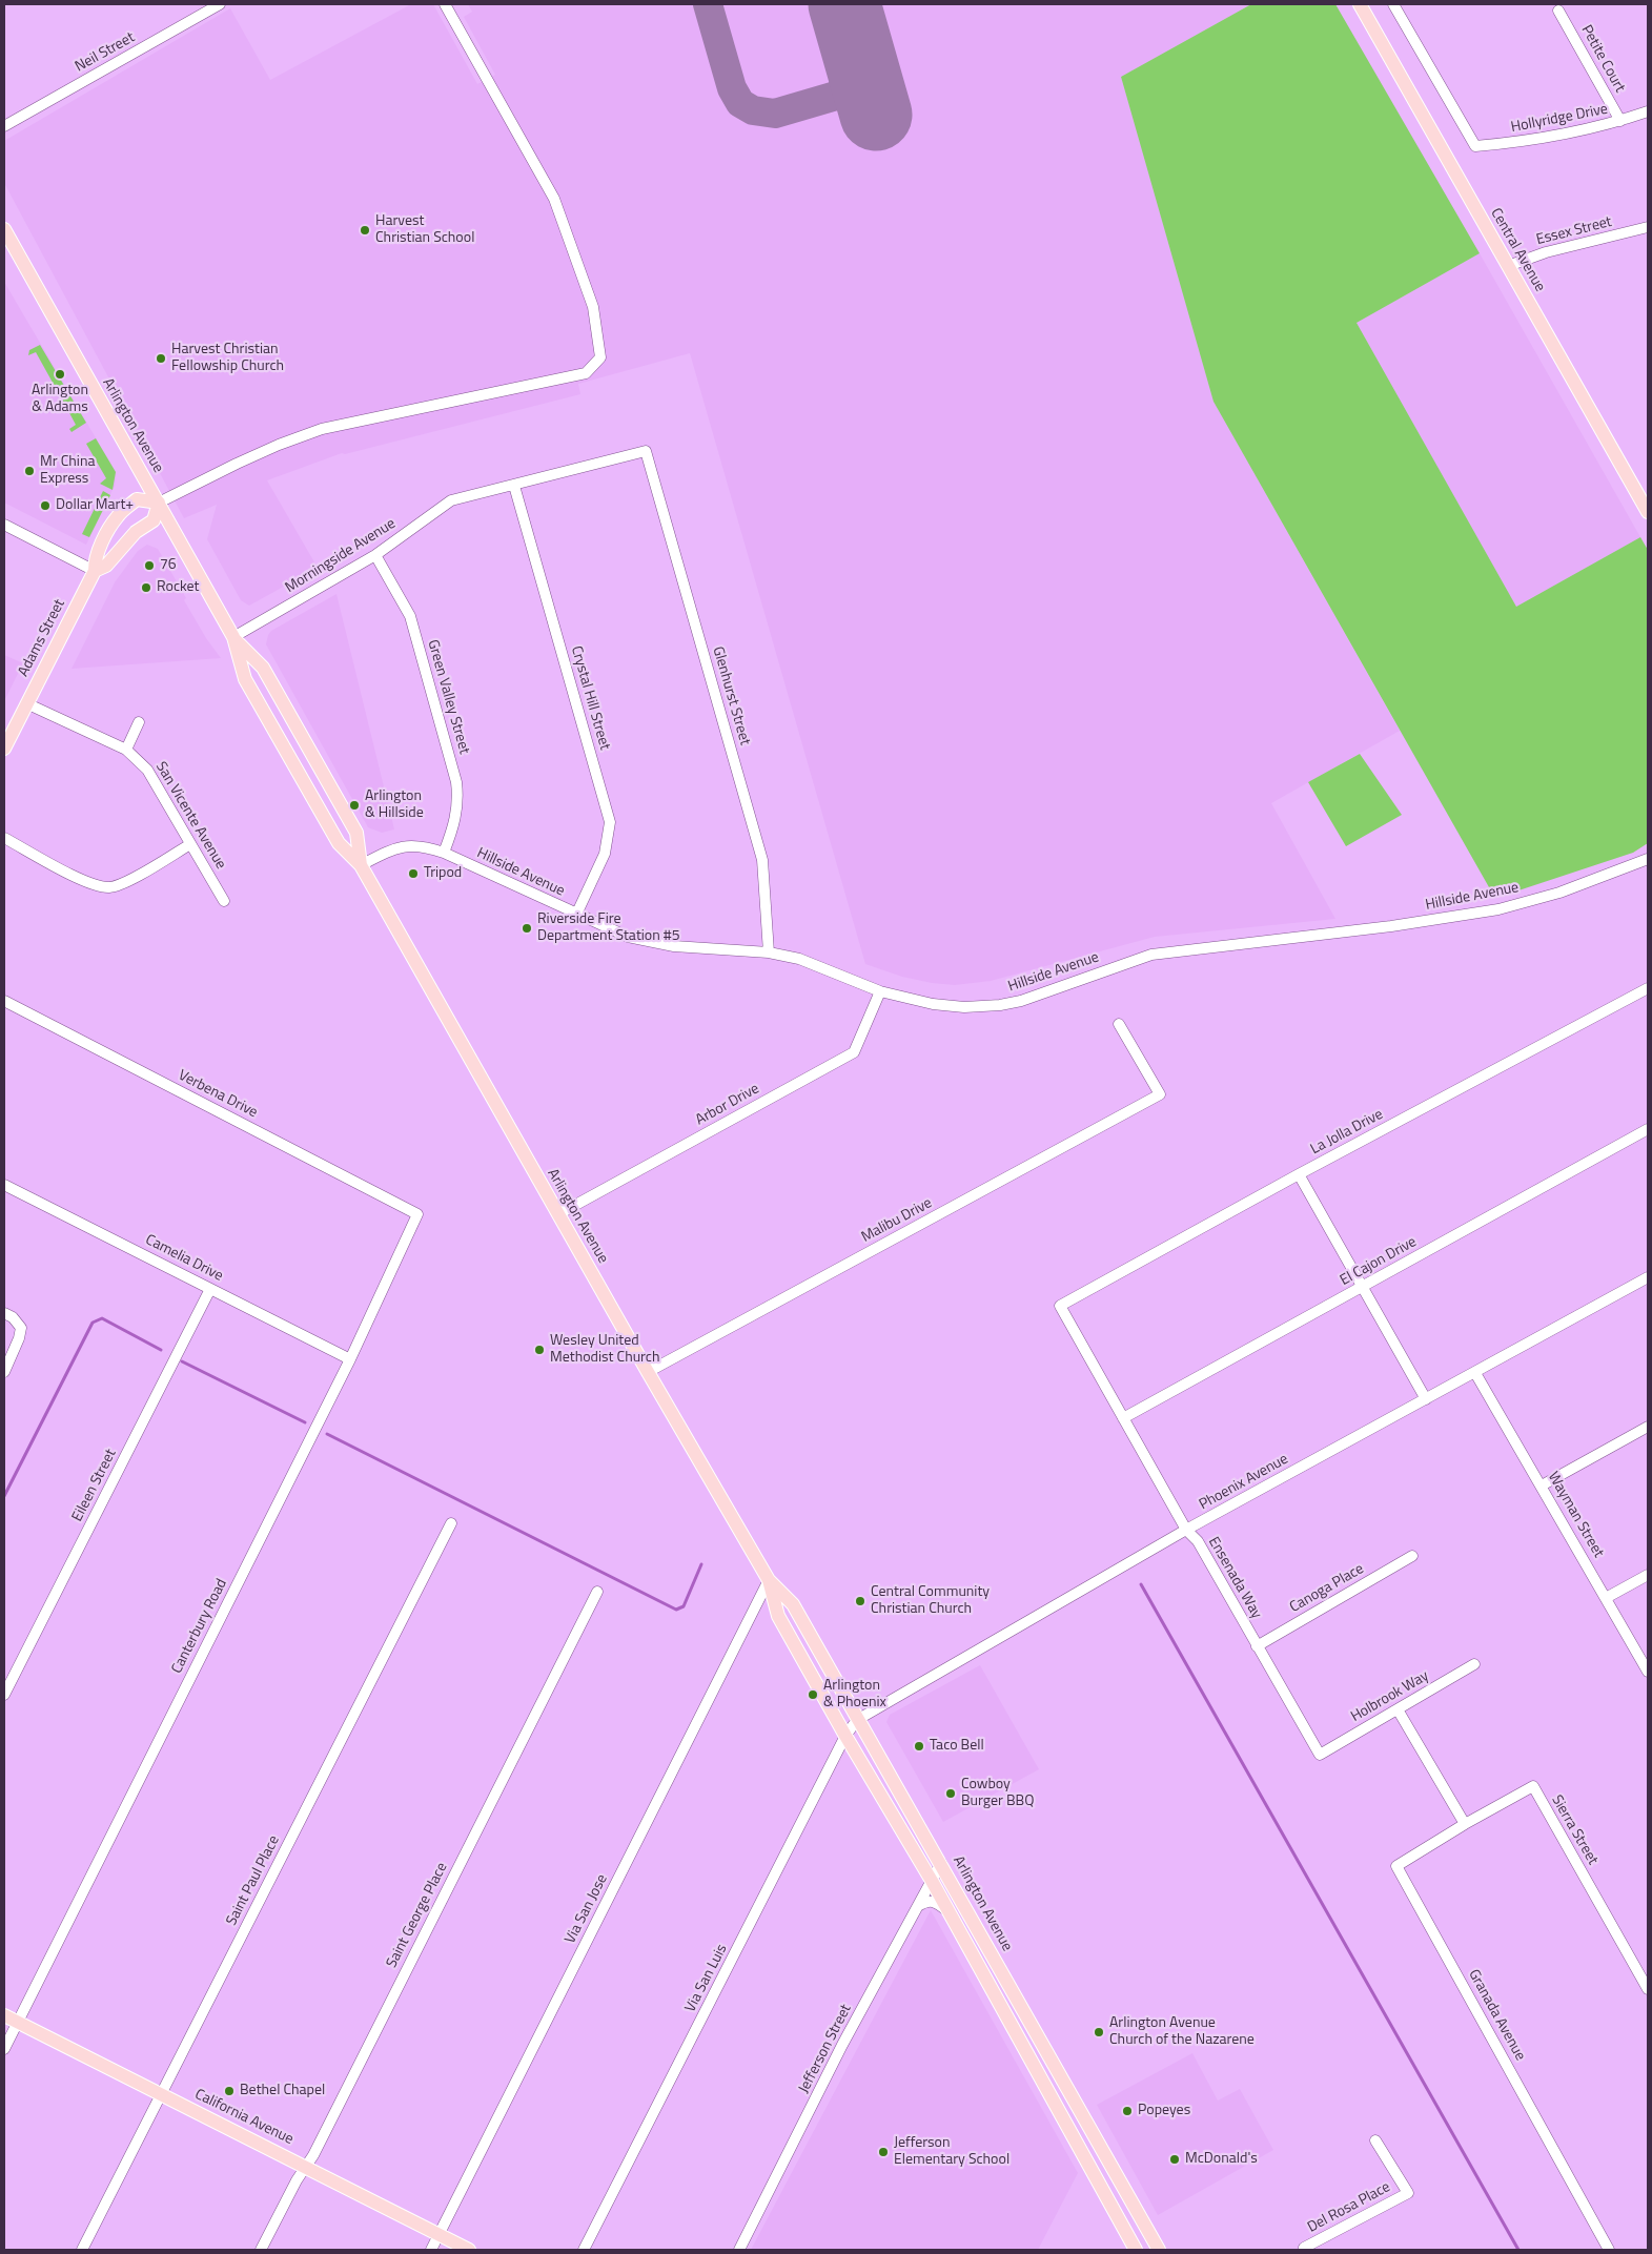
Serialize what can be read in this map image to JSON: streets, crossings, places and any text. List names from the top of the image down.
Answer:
{
  "streets": {
    "main road": [
      "Central Avenue",
      "Arlington Avenue",
      "Adams Street",
      "California Avenue"
    ],
    "street": [
      "Neil Street",
      "Petite Court",
      "Hollyridge Drive",
      "Essex Street",
      "Morningside Avenue",
      "Glenhurst Street",
      "Green Valley Street",
      "Crystal Hill Street",
      "San Vicente Avenue",
      "Hillside Avenue",
      "Verbena Drive",
      "Arbor Drive",
      "La Jolla Drive",
      "Malibu Drive",
      "Camelia Drive",
      "El Cajon Drive",
      "Phoenix Avenue",
      "Eileen Street",
      "Wayman Street",
      "Ensenada Way",
      "Canoga Place",
      "Canterbury Road",
      "Holbrook Way",
      "Sierra Street",
      "Saint Paul Place",
      "Via San Jose",
      "Saint George Place",
      "Via San Luis",
      "Granada Avenue",
      "Jefferson Street",
      "Del Rosa Place"
    ]
  },
  "crossings": [
    ["Petite Court", "Hollyridge Drive"],
    ["Essex Street", "Central Avenue"],
    ["Arlington Avenue", "Morningside Avenue"],
    ["Arlington Avenue", "Adams Street"],
    ["Arlington Avenue", "Hillside Avenue"],
    ["Arlington Avenue", "Arbor Drive"],
    ["Arlington Avenue", "Malibu Drive"],
    ["Arlington Avenue", "Phoenix Avenue"],
    ["Arlington Avenue", "Via San Jose"],
    ["Arlington Avenue", "Via San Luis"],
    ["Arlington Avenue", "Jefferson Street"],
    ["Morningside Avenue", "Glenhurst Street"],
    ["Morningside Avenue", "Green Valley Street"],
    ["Morningside Avenue", "Crystal Hill Street"],
    ["Adams Street", "San Vicente Avenue"],
    ["Glenhurst Street", "Hillside Avenue"],
    ["Green Valley Street", "Hillside Avenue"],
    ["Crystal Hill Street", "Hillside Avenue"],
    ["Hillside Avenue", "Arbor Drive"],
    ["Verbena Drive", "Canterbury Road"],
    ["La Jolla Drive", "Ensenada Way"],
    ["Camelia Drive", "Eileen Street"],
    ["Camelia Drive", "Canterbury Road"],
    ["El Cajon Drive", "Ensenada Way"],
    ["Phoenix Avenue", "Wayman Street"],
    ["Phoenix Avenue", "Ensenada Way"],
    ["Phoenix Avenue", "Via San Luis"],
    ["Ensenada Way", "Canoga Place"],
    ["Ensenada Way", "Holbrook Way"],
    ["Canterbury Road", "California Avenue"],
    ["Sierra Street", "Granada Avenue"],
    ["Saint Paul Place", "California Avenue"],
    ["Via San Jose", "California Avenue"],
    ["Saint George Place", "California Avenue"]
  ],
  "places": [
    "Harvest Christian School",
    "Harvest Christian Fellowship Church",
    "Arlington & Adams",
    "Mr China Express",
    "Dollar Mart+",
    "76",
    "Rocket",
    "Arlington & Hillside",
    "Tripod",
    "Riverside Fire Department Station #5",
    "Wesley United Methodist Church",
    "Central Community Christian Church",
    "Arlington & Phoenix",
    "Taco Bell",
    "Cowboy Burger BBQ",
    "Arlington Avenue Church of the Nazarene",
    "Bethel Chapel",
    "Popeyes",
    "Jefferson Elementary School",
    "McDonald's"
  ]
}
